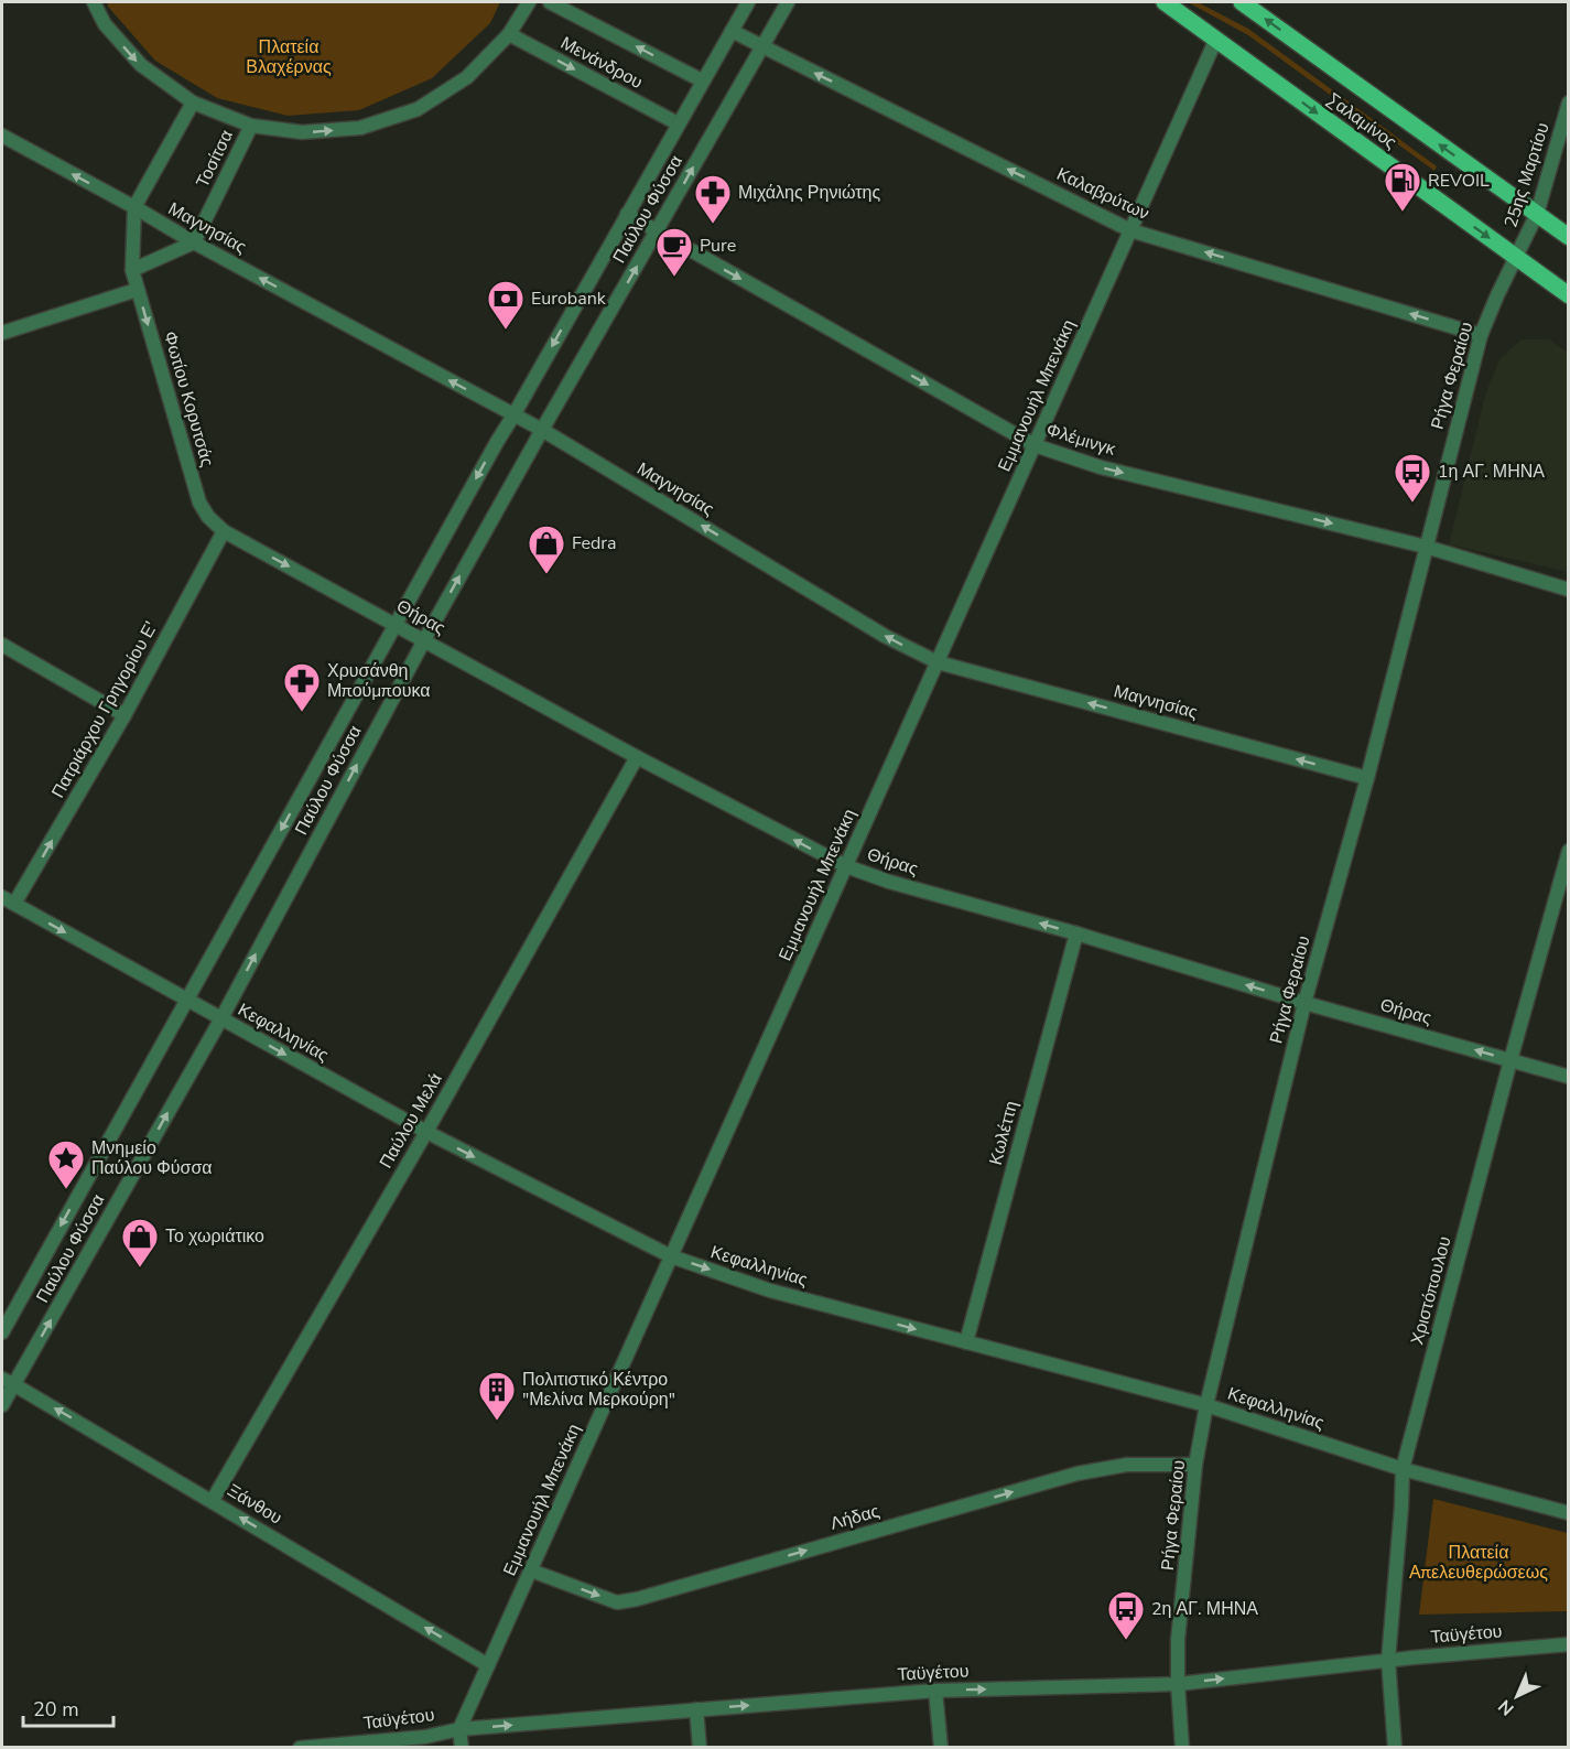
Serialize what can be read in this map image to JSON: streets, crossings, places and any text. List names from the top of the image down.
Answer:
{
  "streets": {
    "main road": ["Σαλαμίνος"],
    "street": [
      "Μενάνδρου",
      "Τοσίτσα",
      "25ης Μαρτίου",
      "Καλαβρύτων",
      "Παύλου Φύσσα",
      "Μαγνησίας",
      "Ρήγα Φεραίου",
      "Εμμανουήλ Μπενάκη",
      "Φωτίου Κορυτσάς",
      "Φλέμινγκ",
      "Θήρας",
      "Πατριάρχου Γρηγορίου Ε'",
      "Κεφαλληνίας",
      "Παύλου Μελά",
      "Κωλέττη",
      "Χριστόπουλου",
      "Ξάνθου",
      "Λήδας",
      "Ταϋγέτου"
    ]
  },
  "crossings": [
    ["Μενάνδρου", "Παύλου Φύσσα"],
    ["Σαλαμίνος", "25ης Μαρτίου"],
    ["Σαλαμίνος", "Ρήγα Φεραίου"],
    ["Σαλαμίνος", "Εμμανουήλ Μπενάκη"],
    ["Τοσίτσα", "Μαγνησίας"],
    ["25ης Μαρτίου", "Ρήγα Φεραίου"],
    ["Καλαβρύτων", "Παύλου Φύσσα"],
    ["Καλαβρύτων", "Ρήγα Φεραίου"],
    ["Καλαβρύτων", "Εμμανουήλ Μπενάκη"],
    ["Παύλου Φύσσα", "Μαγνησίας"],
    ["Παύλου Φύσσα", "Φλέμινγκ"],
    ["Παύλου Φύσσα", "Θήρας"],
    ["Παύλου Φύσσα", "Κεφαλληνίας"],
    ["Παύλου Φύσσα", "Ξάνθου"],
    ["Μαγνησίας", "Ρήγα Φεραίου"],
    ["Μαγνησίας", "Εμμανουήλ Μπενάκη"],
    ["Μαγνησίας", "Φωτίου Κορυτσάς"],
    ["Ρήγα Φεραίου", "Φλέμινγκ"],
    ["Ρήγα Φεραίου", "Θήρας"],
    ["Ρήγα Φεραίου", "Κεφαλληνίας"],
    ["Ρήγα Φεραίου", "Λήδας"],
    ["Ρήγα Φεραίου", "Ταϋγέτου"],
    ["Εμμανουήλ Μπενάκη", "Φλέμινγκ"],
    ["Εμμανουήλ Μπενάκη", "Θήρας"],
    ["Εμμανουήλ Μπενάκη", "Κεφαλληνίας"],
    ["Εμμανουήλ Μπενάκη", "Ξάνθου"],
    ["Εμμανουήλ Μπενάκη", "Λήδας"],
    ["Εμμανουήλ Μπενάκη", "Ταϋγέτου"],
    ["Φωτίου Κορυτσάς", "Θήρας"],
    ["Φωτίου Κορυτσάς", "Πατριάρχου Γρηγορίου Ε'"],
    ["Θήρας", "Πατριάρχου Γρηγορίου Ε'"],
    ["Θήρας", "Παύλου Μελά"],
    ["Θήρας", "Κωλέττη"],
    ["Θήρας", "Χριστόπουλου"],
    ["Πατριάρχου Γρηγορίου Ε'", "Κεφαλληνίας"],
    ["Κεφαλληνίας", "Παύλου Μελά"],
    ["Κεφαλληνίας", "Κωλέττη"],
    ["Κεφαλληνίας", "Χριστόπουλου"],
    ["Παύλου Μελά", "Ξάνθου"],
    ["Χριστόπουλου", "Ταϋγέτου"]
  ],
  "one_way": [
    "Καλαβρύτων",
    "Μαγνησίας",
    "Φωτίου Κορυτσάς",
    "Φλέμινγκ",
    "Πατριάρχου Γρηγορίου Ε'",
    "Κεφαλληνίας",
    "Ξάνθου",
    "Λήδας",
    "Ταϋγέτου"
  ],
  "parks": ["Πλατεία Βλαχέρνας", "Πλατεία Απελευθερώσεως"],
  "places": {
    "fuel station": ["REVOIL"],
    "pharmacy": ["Μιχάλης Ρηνιώτης", "Χρυσάνθη Μπούμπουκα"],
    "cafe": ["Pure"],
    "bank": ["Eurobank"],
    "bus stop": ["1η ΑΓ. ΜΗΝΑ", "2η ΑΓ. ΜΗΝΑ"],
    "shop": ["Fedra", "Το χωριάτικο"],
    "place": ["Μνημείο Παύλου Φύσσα"],
    "building": ["Πολιτιστικό Κέντρο \"Μελίνα Μερκούρη\""]
  },
  "scale_bar": "20 m",
  "north": "bottom left"
}
